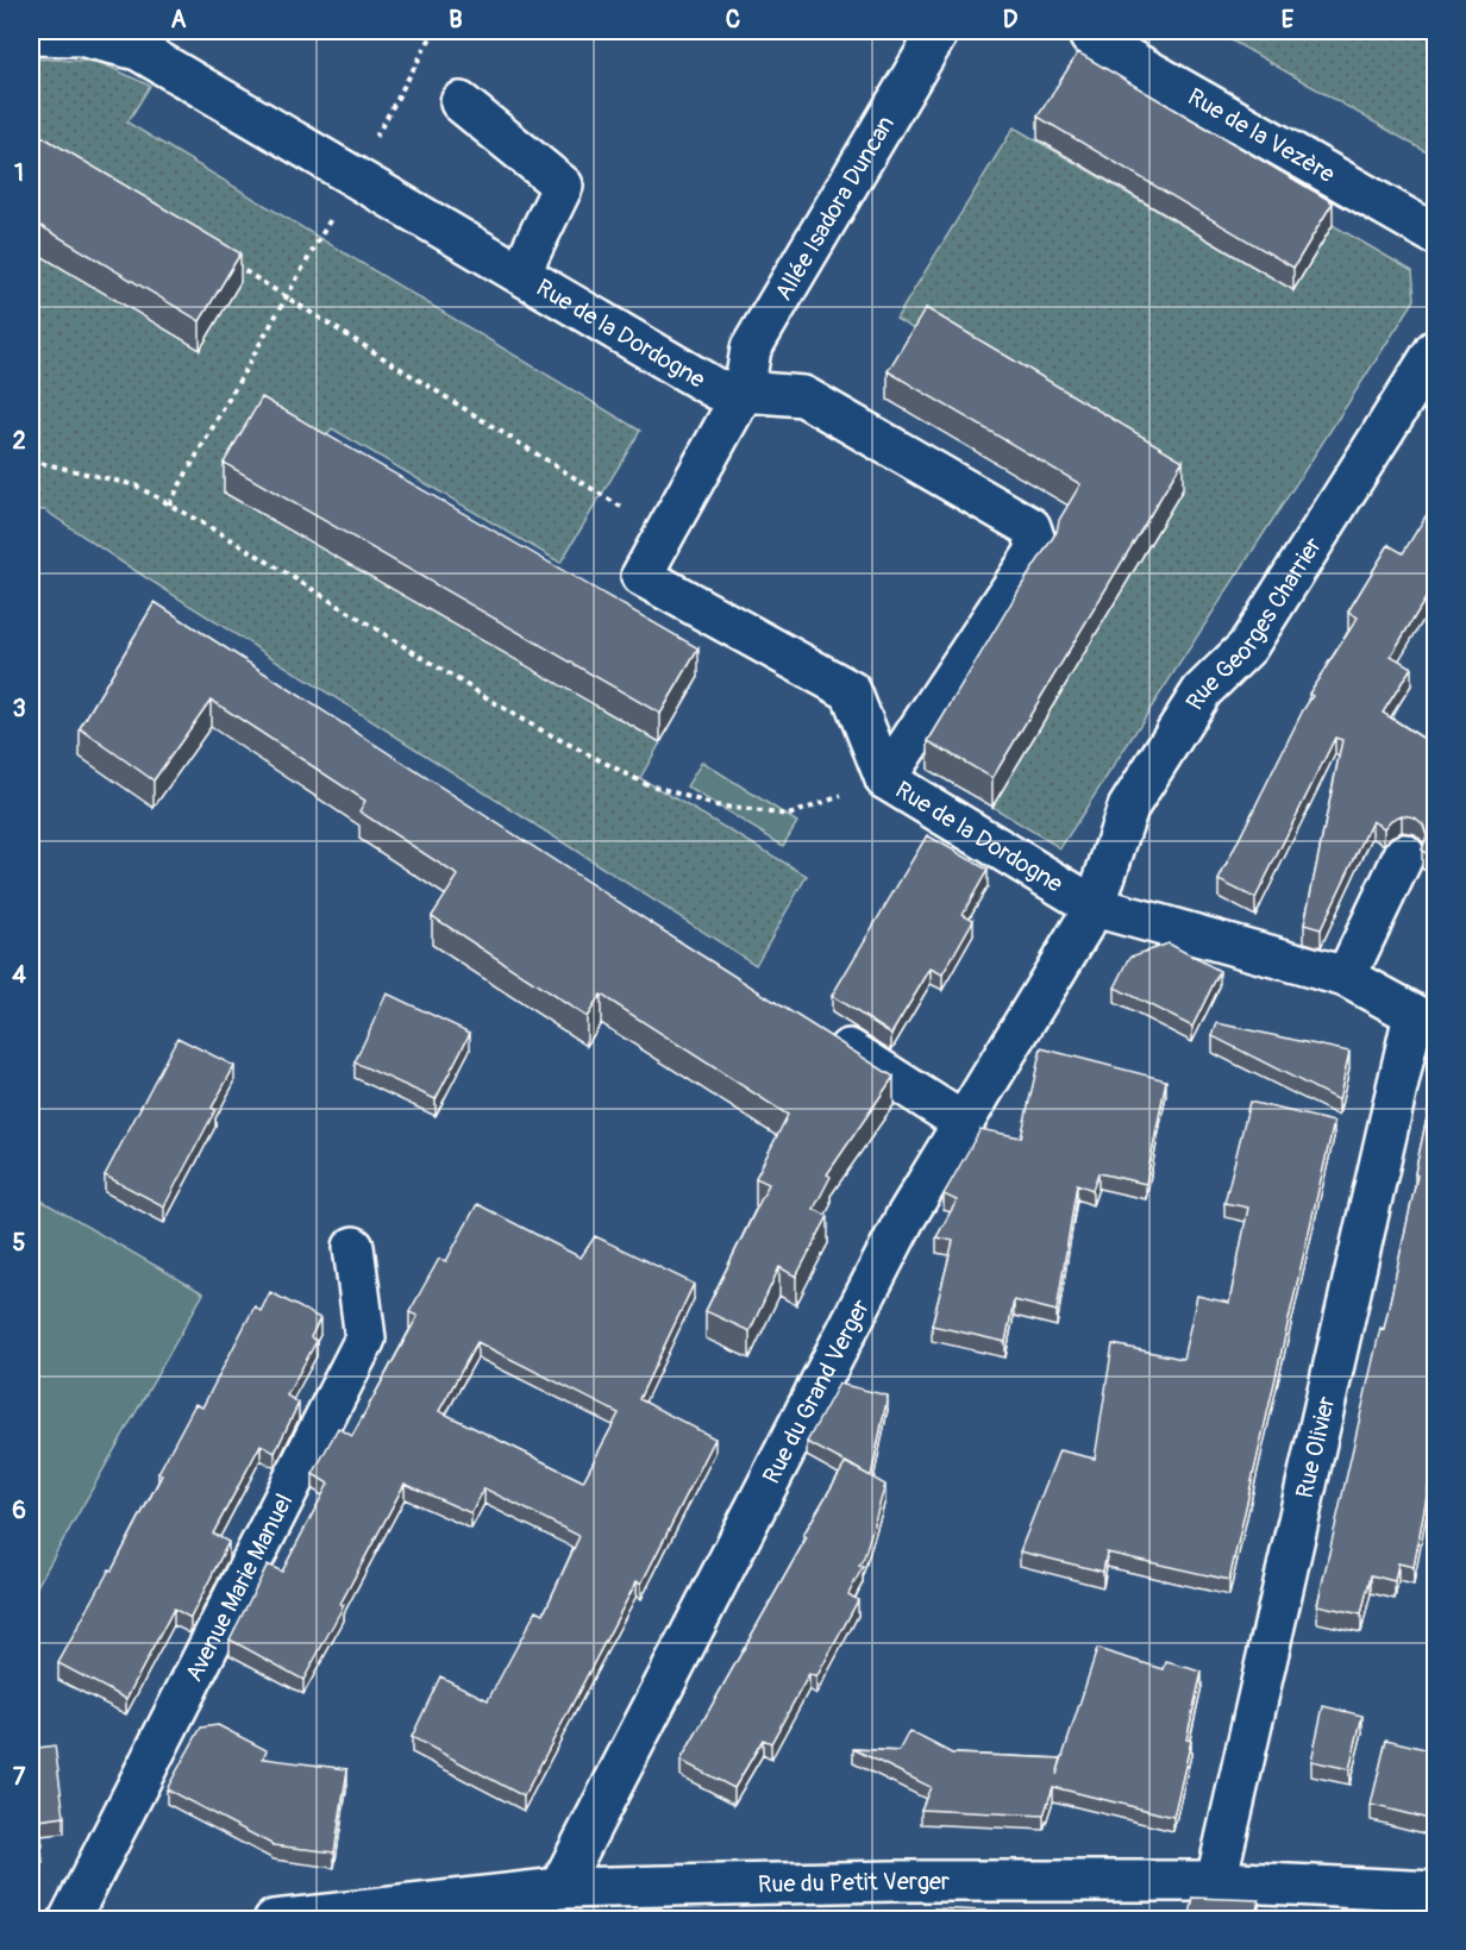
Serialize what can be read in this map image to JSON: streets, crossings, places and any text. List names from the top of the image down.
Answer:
{
  "streets": {
    "street": [
      "Rue de la Vezère",
      "Allée Isadora Duncan",
      "Rue de la Dordogne",
      "Rue Georges Charrier",
      "Rue du Grand Verger",
      "Rue Olivier",
      "Avenue Marie Manuel",
      "Rue du Petit Verger"
    ]
  },
  "crossings": [
    ["Allée Isadora Duncan", "Rue de la Dordogne"],
    ["Rue de la Dordogne", "Rue Georges Charrier"],
    ["Rue de la Dordogne", "Rue du Grand Verger"],
    ["Rue de la Dordogne", "Rue Olivier"],
    ["Rue Georges Charrier", "Rue du Grand Verger"],
    ["Rue du Grand Verger", "Rue du Petit Verger"],
    ["Rue Olivier", "Rue du Petit Verger"]
  ],
  "grid": {
    "columns": [
      "A",
      "B",
      "C",
      "D",
      "E"
    ],
    "rows": [
      "1",
      "2",
      "3",
      "4",
      "5",
      "6",
      "7"
    ]
  }
}
